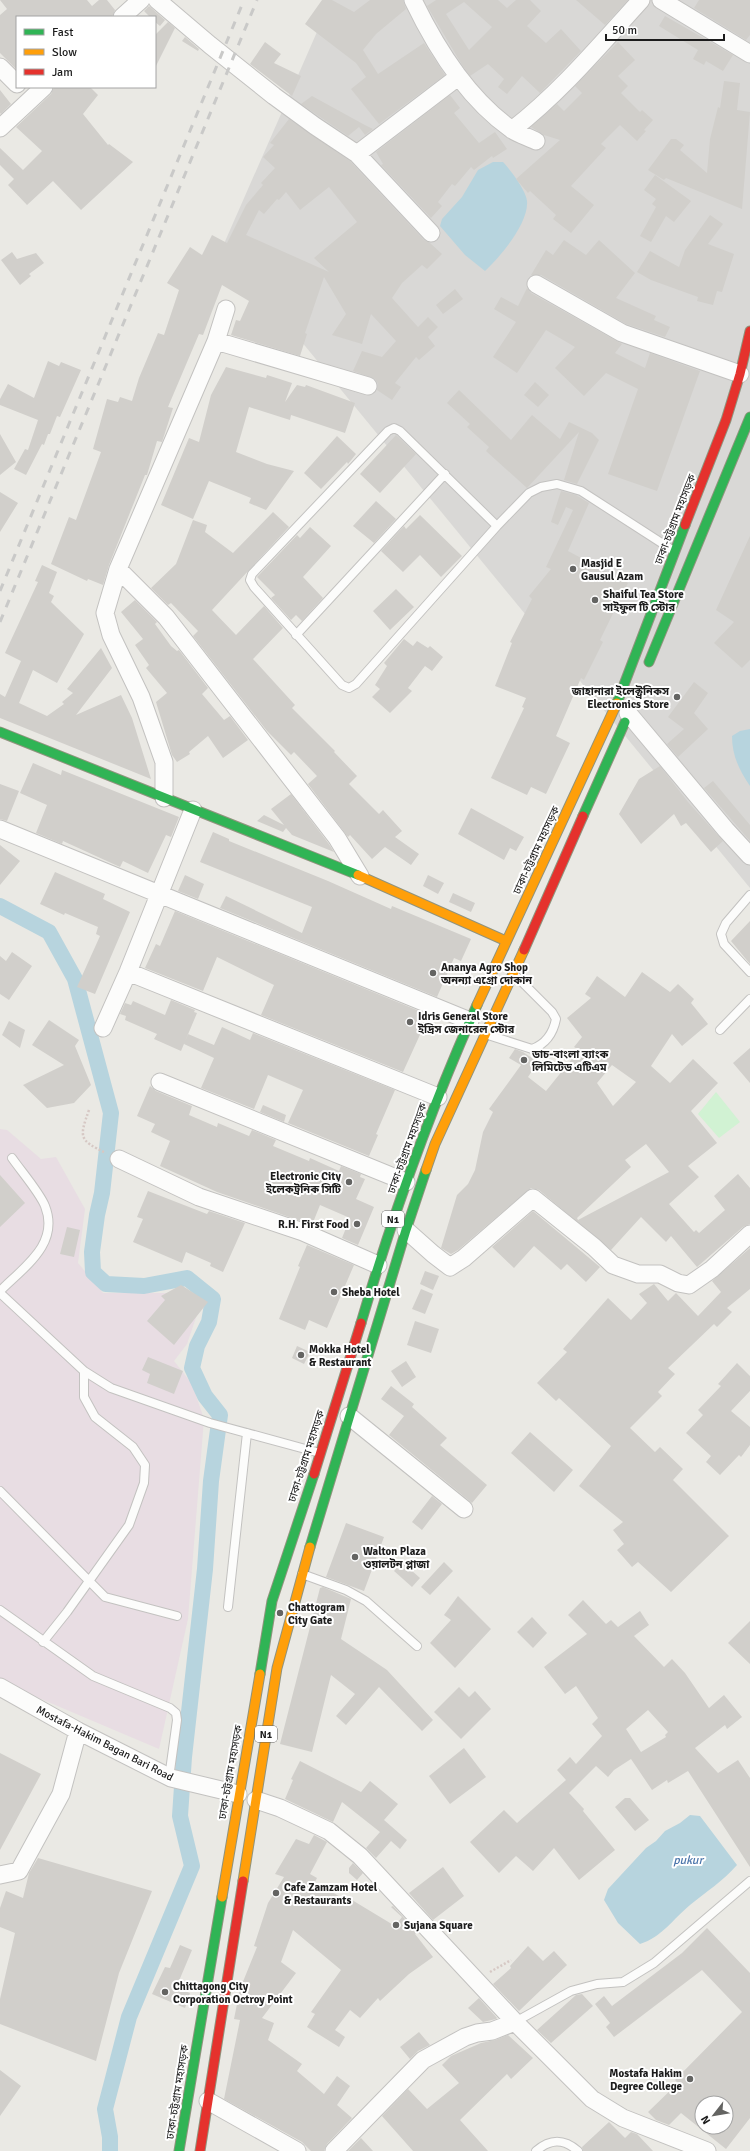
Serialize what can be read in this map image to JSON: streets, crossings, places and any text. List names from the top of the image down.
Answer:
{
  "streets": {
    "main road": ["ঢাকা-চট্টগ্রাম মহাসড়ক", "N1"],
    "street": ["Mostafa-Hakim Bagan Bari Road"]
  },
  "crossings": [
    ["ঢাকা-চট্টগ্রাম মহাসড়ক", "Mostafa-Hakim Bagan Bari Road"]
  ],
  "water": ["pukur"],
  "places": [
    "Masjid E Gausul Azam",
    "Shaiful Tea Store সাইফুল টি স্টোর",
    "জাহানারা ইলেক্ট্রনিকস Electronics Store",
    "Ananya Agro Shop অনন্যা এগ্রো দোকান",
    "Idris General Store ইদ্রিস জেনারেল স্টোর",
    "ডাচ-বাংলা ব্যাংক লিমিটেড এটিএম",
    "Electronic City ইলেকট্রনিক সিটি",
    "R.H. First Food",
    "Sheba Hotel",
    "Mokka Hotel & Restaurant",
    "Walton Plaza ওয়ালটন প্লাজা",
    "Chattogram City Gate",
    "Cafe Zamzam Hotel & Restaurants",
    "Sujana Square",
    "Chittagong City Corporation Octroy Point",
    "Mostafa Hakim Degree College"
  ],
  "legend": ["Fast", "Slow", "Jam"],
  "scale_bar": "50 m",
  "north": "bottom left"
}
